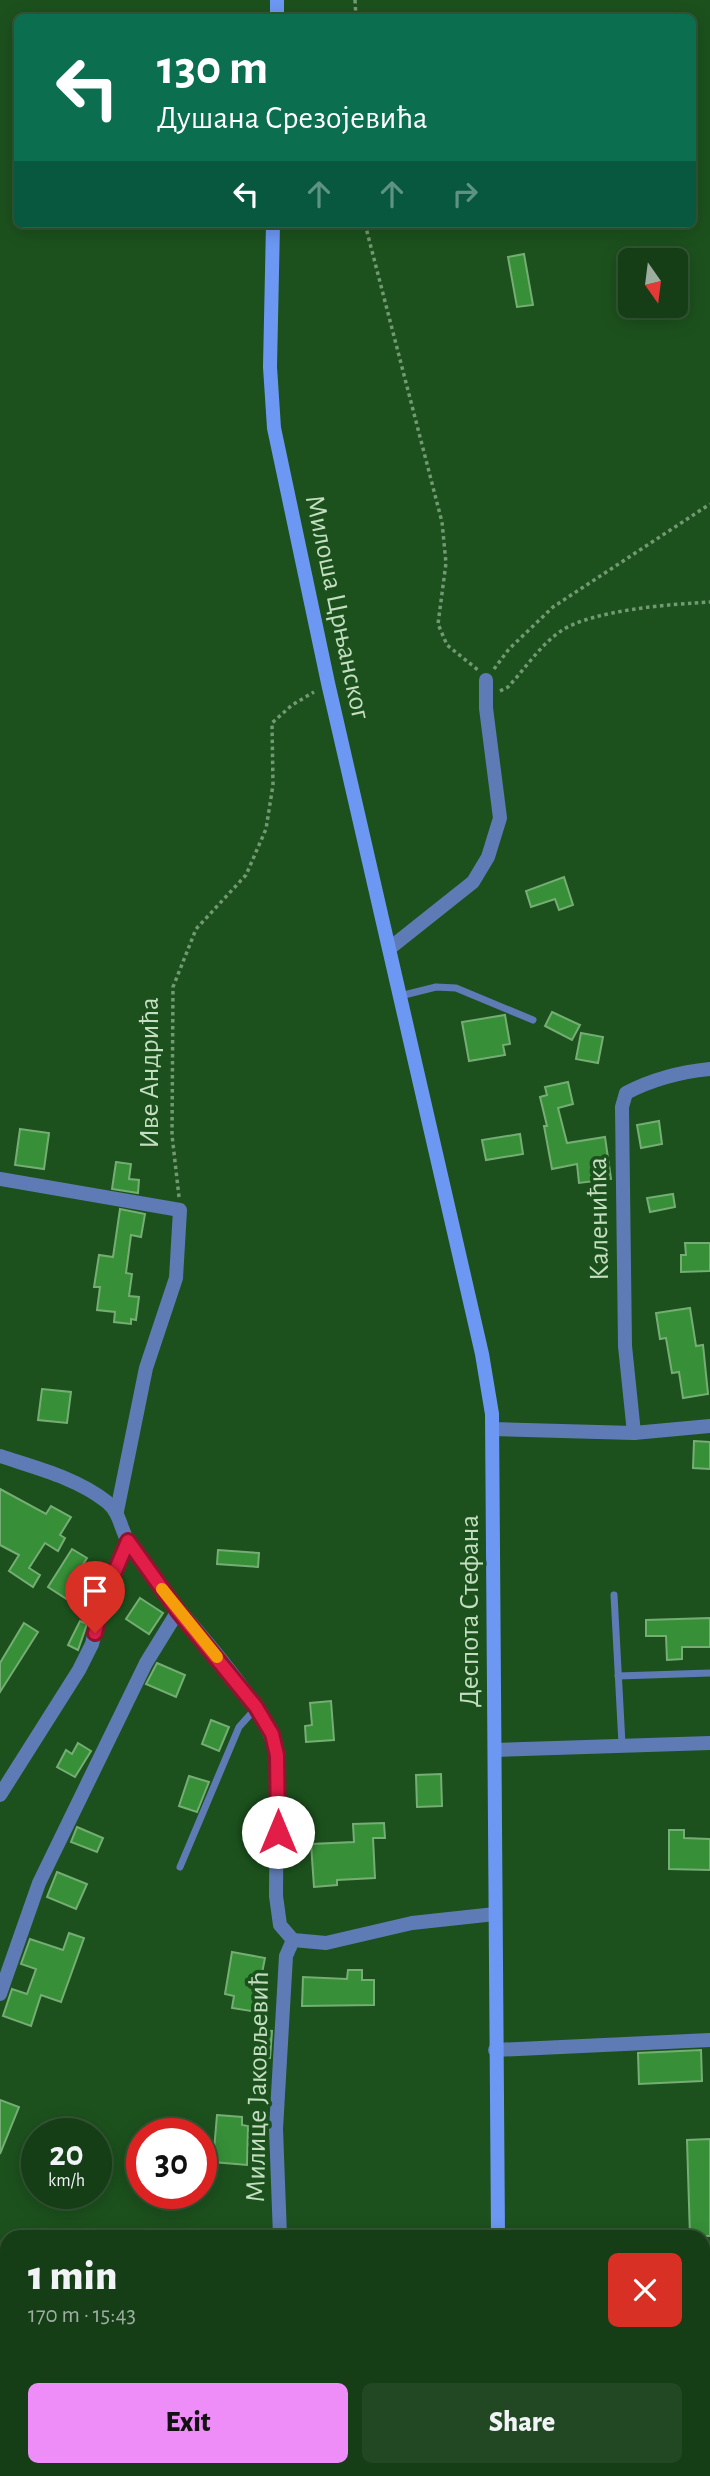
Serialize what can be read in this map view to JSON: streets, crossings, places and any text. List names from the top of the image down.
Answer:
{
  "streets": {
    "main road": ["Милоша Црњанског", "Деспота Стефана"],
    "street": ["Каленићка", "Милице Јаковљевић"],
    "path": ["Иве Андрића"]
  },
  "crossings": [
    ["Милоша Црњанског", "Иве Андрића"],
    ["Милоша Црњанског", "Деспота Стефана"]
  ],
  "north": "bottom",
  "page": {
    "turn": ["130 m", "Душана Срезојевића"],
    "speed": "20 km/h",
    "limit": "30",
    "heading": ["1 min", "170 m · 15:43"],
    "buttons": ["Exit", "Share"]
  }
}
